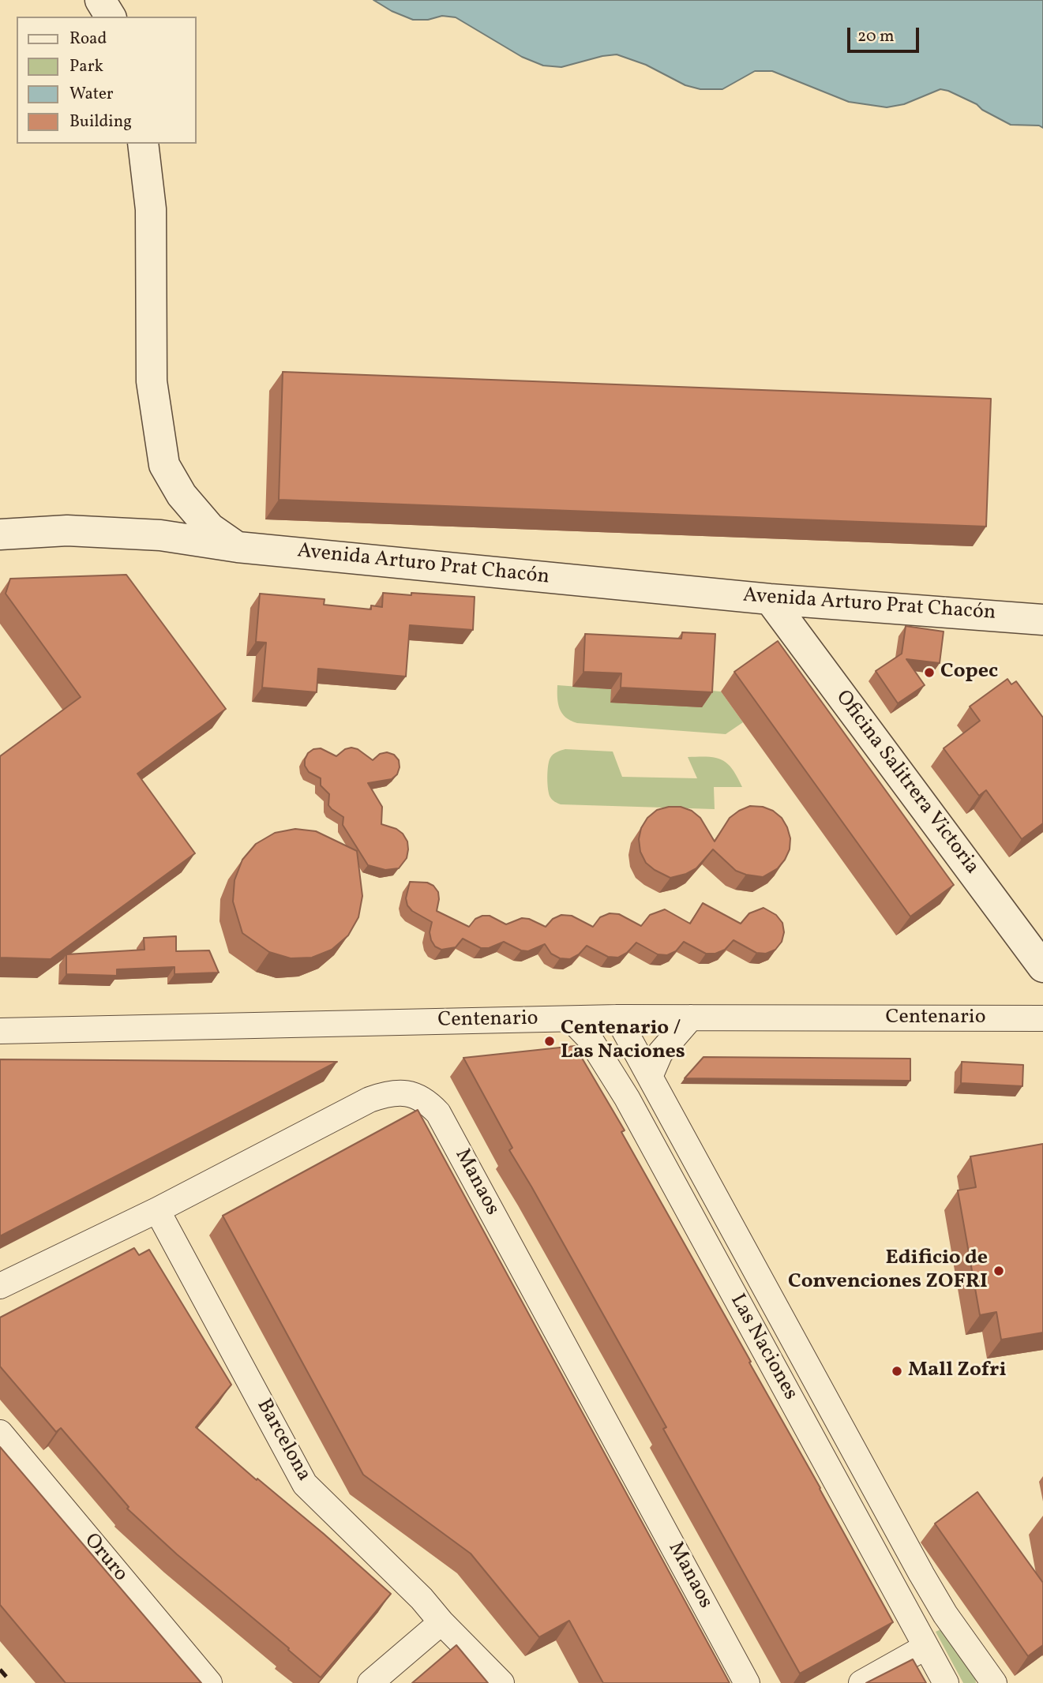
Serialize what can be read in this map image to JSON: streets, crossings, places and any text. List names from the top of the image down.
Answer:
{
  "streets": {
    "street": [
      "Avenida Arturo Prat Chacón",
      "Oficina Salitrera Victoria",
      "Centenario",
      "Manaos",
      "Las Naciones",
      "Barcelona",
      "Oruro"
    ]
  },
  "crossings": [
    ["Avenida Arturo Prat Chacón", "Oficina Salitrera Victoria"],
    ["Centenario", "Las Naciones"],
    ["Manaos", "Barcelona"]
  ],
  "places": [
    "Copec",
    "Centenario / Las Naciones",
    "Edificio de Convenciones ZOFRI",
    "Mall Zofri"
  ],
  "legend": [
    "Road",
    "Park",
    "Water",
    "Building"
  ],
  "scale_bar": "20 m"
}
